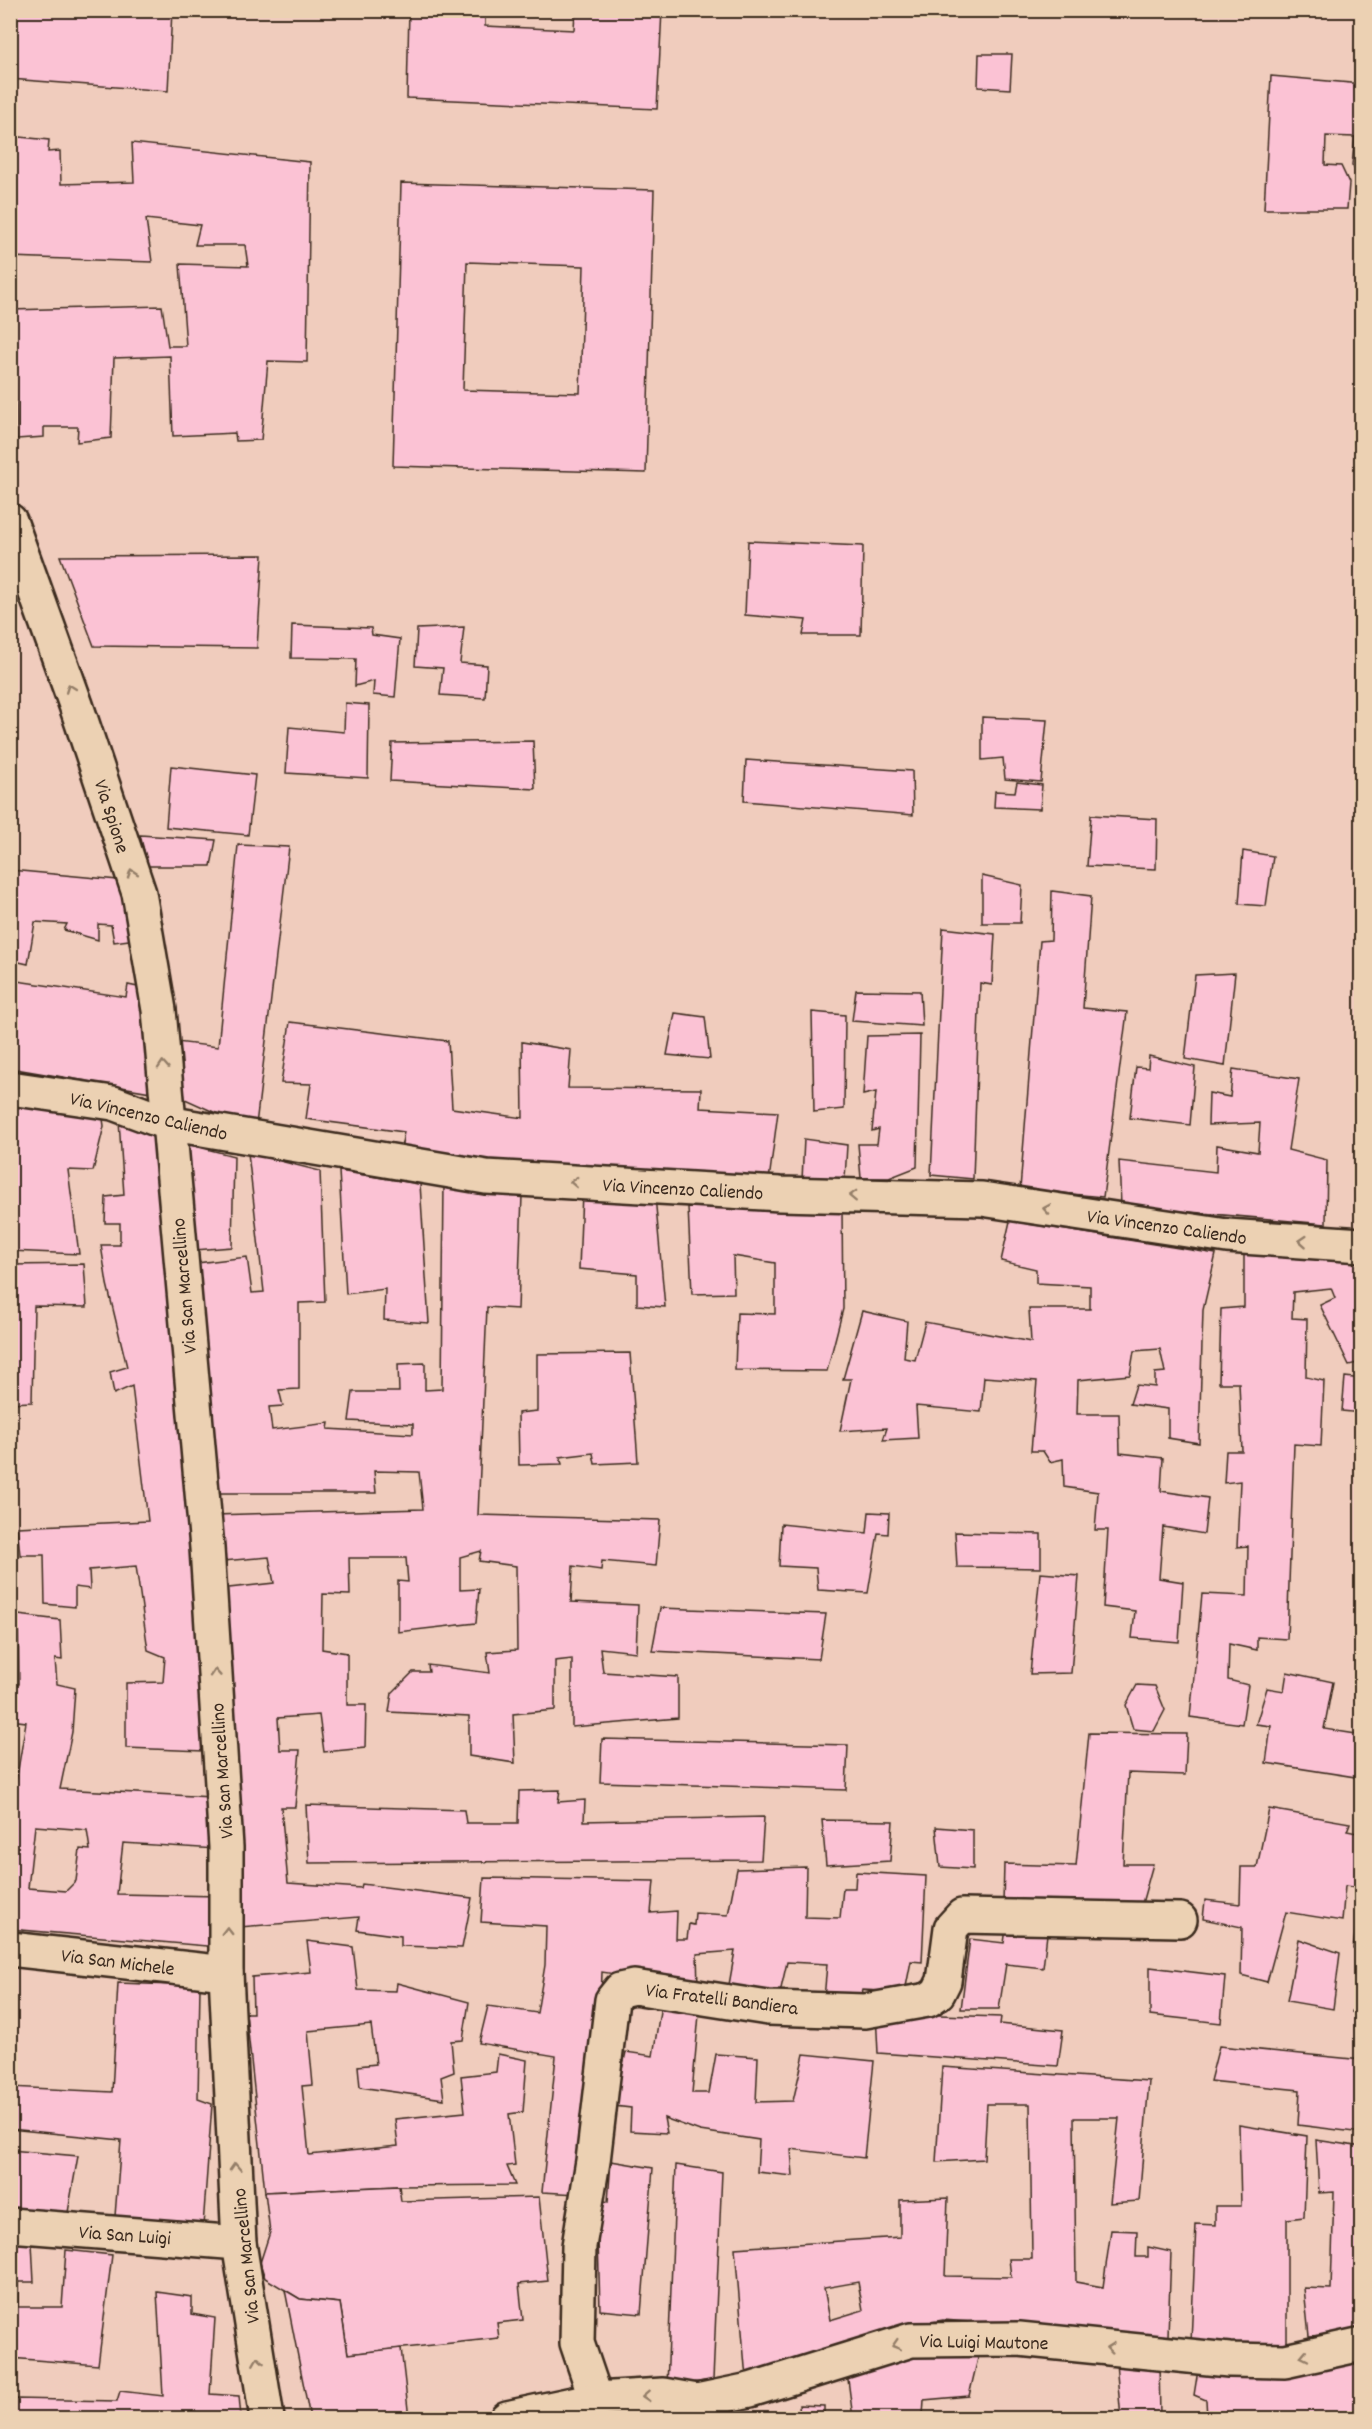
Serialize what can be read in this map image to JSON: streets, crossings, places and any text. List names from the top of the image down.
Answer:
{
  "streets": {
    "street": [
      "Via Spione",
      "Via Vincenzo Caliendo",
      "Via San Marcellino",
      "Via San Michele",
      "Via Fratelli Bandiera",
      "Via San Luigi",
      "Via Luigi Mautone"
    ]
  },
  "crossings": [
    ["Via Spione", "Via Vincenzo Caliendo"],
    ["Via Spione", "Via San Marcellino"],
    ["Via Vincenzo Caliendo", "Via San Marcellino"],
    ["Via San Marcellino", "Via San Michele"],
    ["Via San Marcellino", "Via San Luigi"],
    ["Via Fratelli Bandiera", "Via Luigi Mautone"]
  ],
  "one_way": [
    "Via Spione",
    "Via Vincenzo Caliendo",
    "Via San Marcellino",
    "Via Luigi Mautone"
  ]
}
